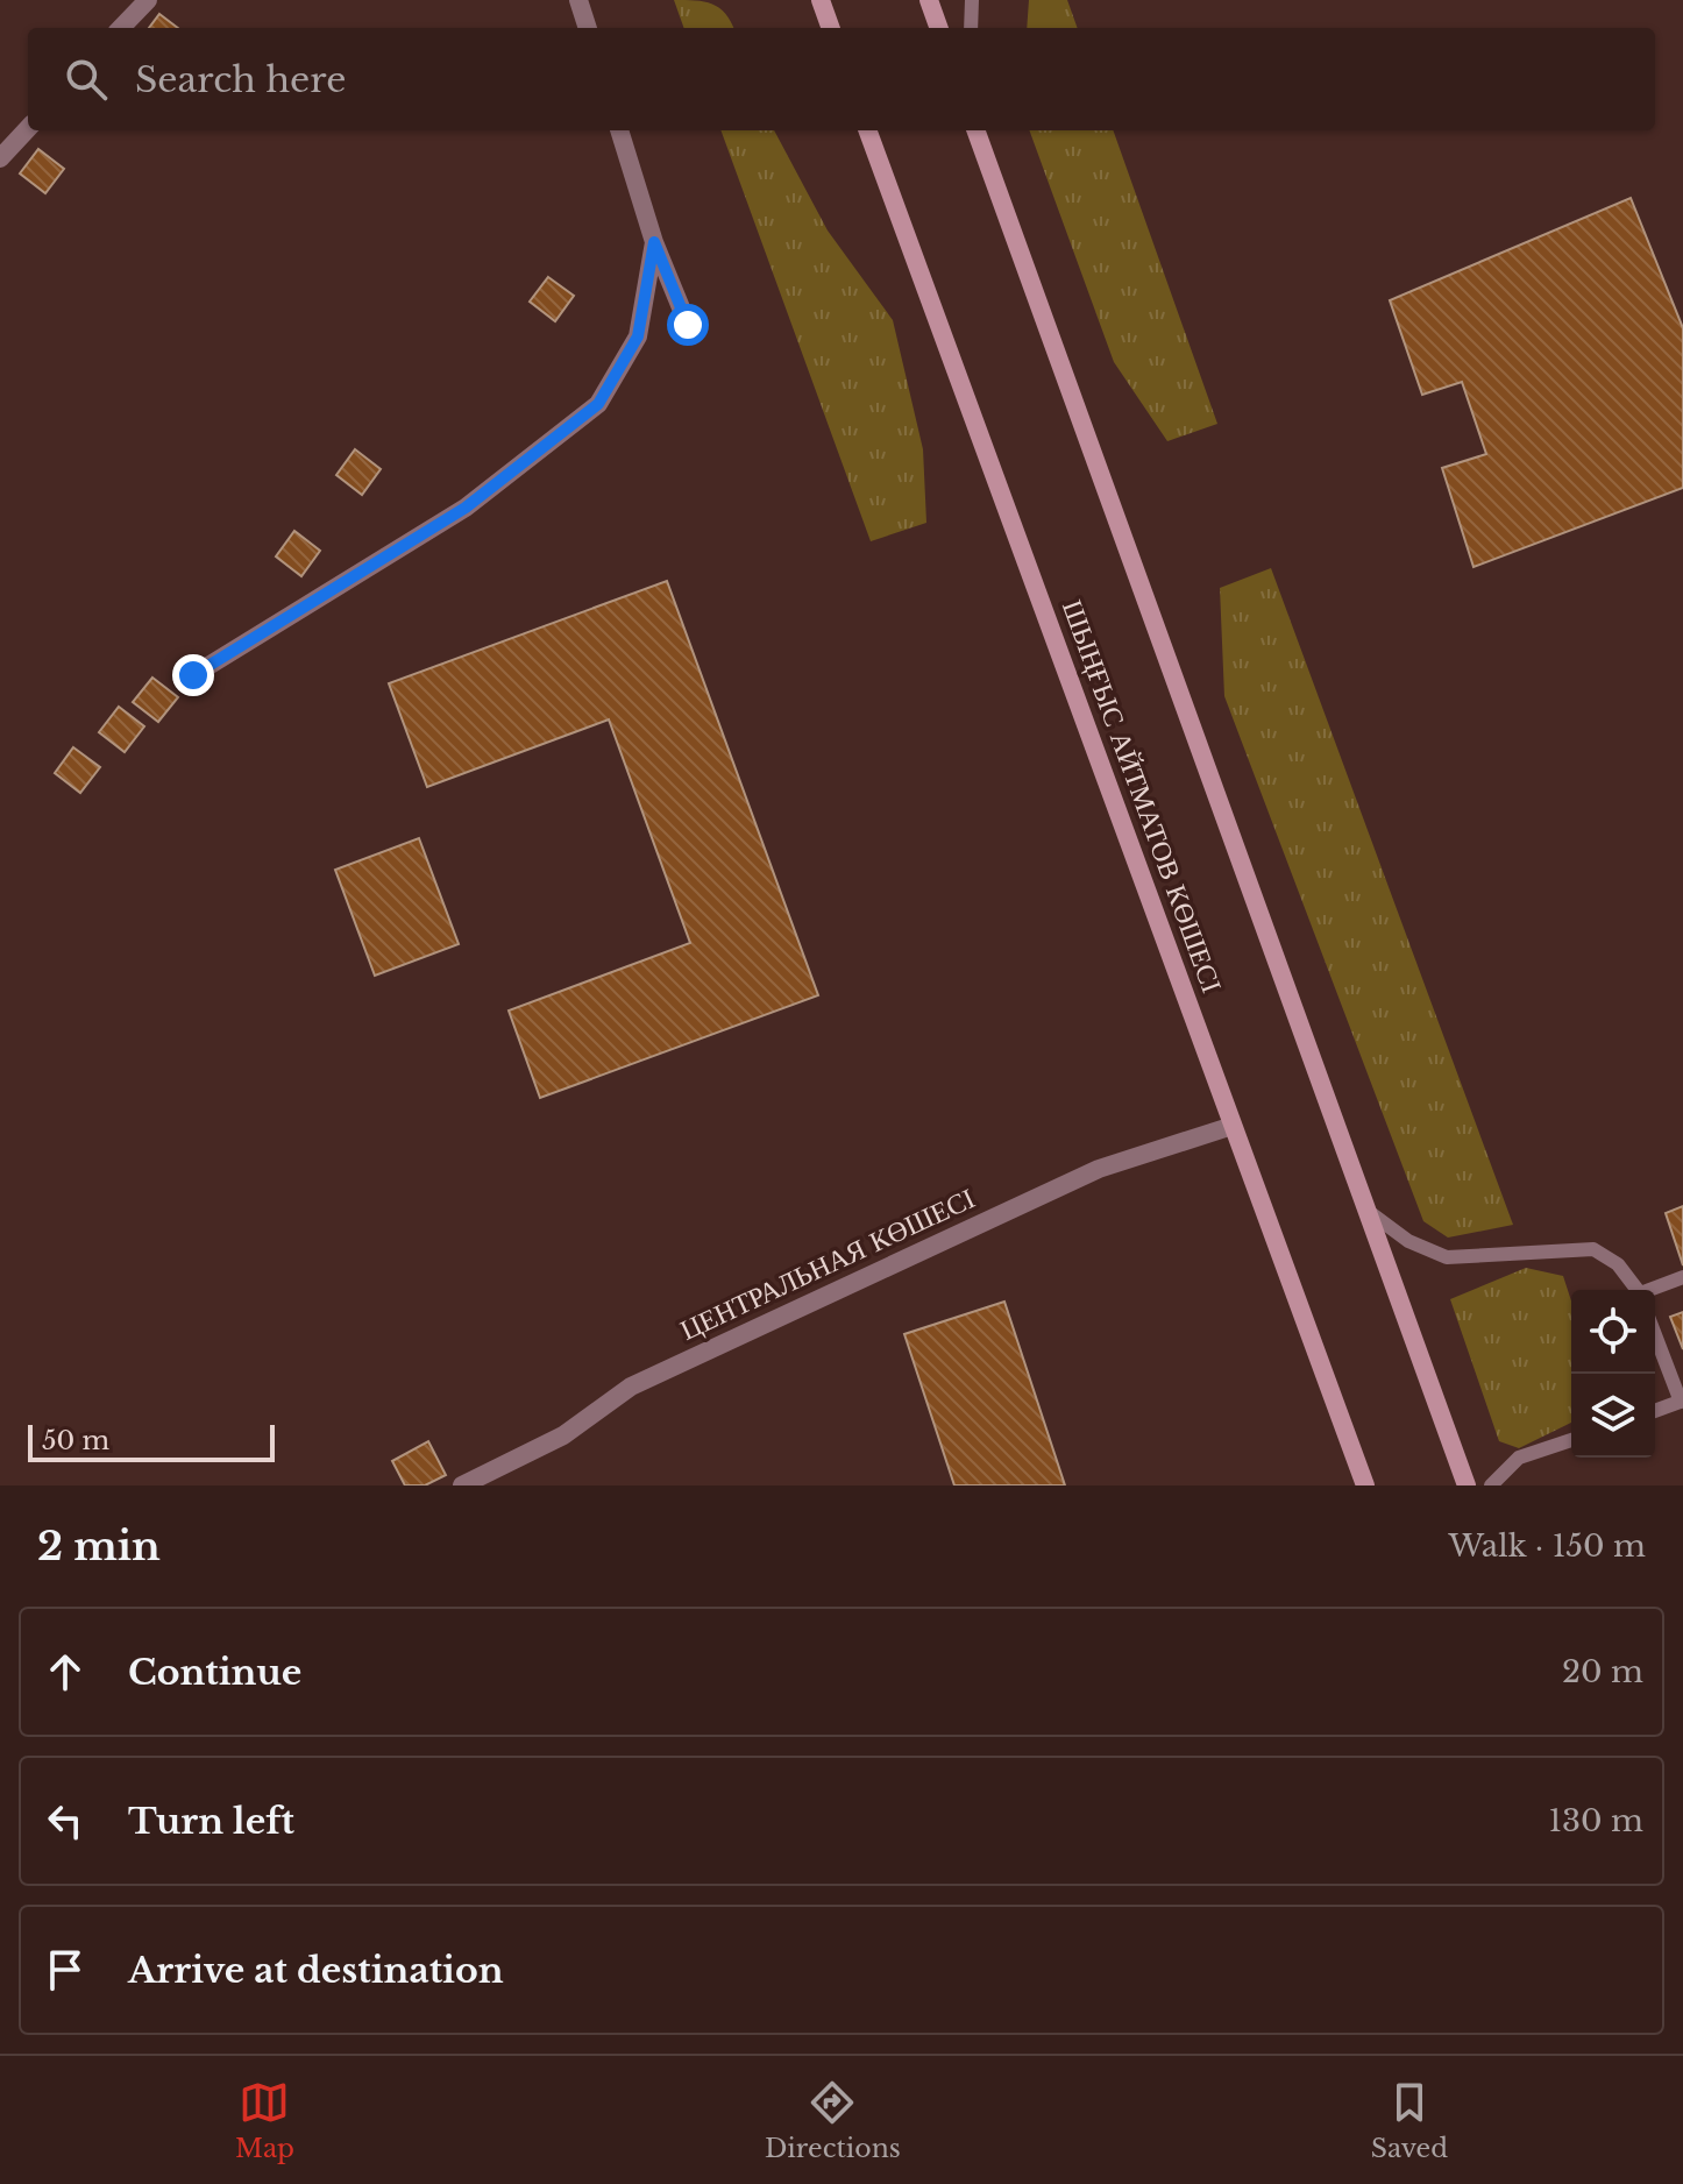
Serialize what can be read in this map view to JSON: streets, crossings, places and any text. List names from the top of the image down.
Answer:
{
  "streets": {
    "main road": ["ШЫҢҒЫС АЙТМАТОВ КӨШЕСІ"],
    "street": ["ЦЕНТРАЛЬНАЯ КӨШЕСІ"]
  },
  "crossings": [
    ["ШЫҢҒЫС АЙТМАТОВ КӨШЕСІ", "ЦЕНТРАЛЬНАЯ КӨШЕСІ"]
  ],
  "scale_bar": "50 m",
  "page": {
    "search": "Search here",
    "scale": "50 m",
    "heading": ["2 min", "Walk · 150 m"],
    "list": [
      ["Continue", "20 m"],
      ["Turn left", "130 m"],
      "Arrive at destination"
    ],
    "nav": ["Map", "Directions", "Saved"]
  }
}
